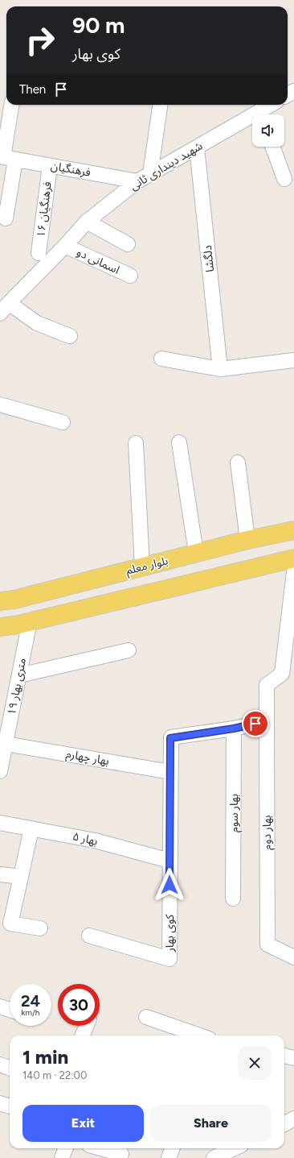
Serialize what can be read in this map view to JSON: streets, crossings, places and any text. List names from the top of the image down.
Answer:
{
  "streets": {
    "main road": ["بلوار معلم"],
    "street": [
      "شهید دینداری ثانی",
      "فرهنگیان",
      "فرهنگیان ۱۶",
      "دلگشا",
      "اسمانی دو",
      "۱۹ متری بهار",
      "بهار چهارم",
      "بهار سوم",
      "بهار دوم",
      "بهار ۵",
      "کوی بهار"
    ]
  },
  "crossings": [
    ["شهید دینداری ثانی", "فرهنگیان"],
    ["شهید دینداری ثانی", "دلگشا"],
    ["شهید دینداری ثانی", "اسمانی دو"],
    ["فرهنگیان", "فرهنگیان ۱۶"],
    ["۱۹ متری بهار", "بهار چهارم"],
    ["بهار چهارم", "کوی بهار"],
    ["بهار سوم", "کوی بهار"],
    ["بهار دوم", "کوی بهار"],
    ["بهار ۵", "کوی بهار"]
  ],
  "page": {
    "turn": ["90 m", "کوی بهار"],
    "then": "Then",
    "speed": "24 km/h",
    "limit": "30",
    "heading": ["1 min", "140 m · 22:00"],
    "buttons": ["Exit", "Share"]
  }
}
